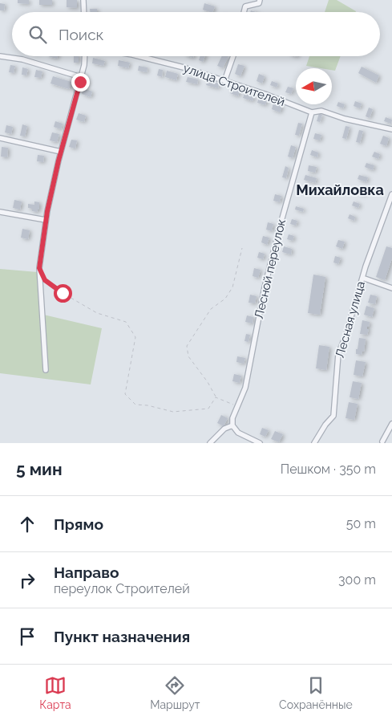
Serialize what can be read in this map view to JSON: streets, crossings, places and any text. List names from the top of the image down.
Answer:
{
  "streets": {
    "street": ["улица Строителей", "Лесной переулок", "Лесная улица"]
  },
  "crossings": [
    ["улица Строителей", "Лесной переулок"]
  ],
  "districts": ["Михайловка"],
  "north": "left",
  "page": {
    "search": "Поиск",
    "heading": ["5 мин", "Пешком · 350 m"],
    "list": [
      ["Прямо", "50 m"],
      ["Направо", "переулок Строителей", "300 m"],
      "Пункт назначения"
    ],
    "nav": ["Карта", "Маршрут", "Сохранённые"]
  }
}
